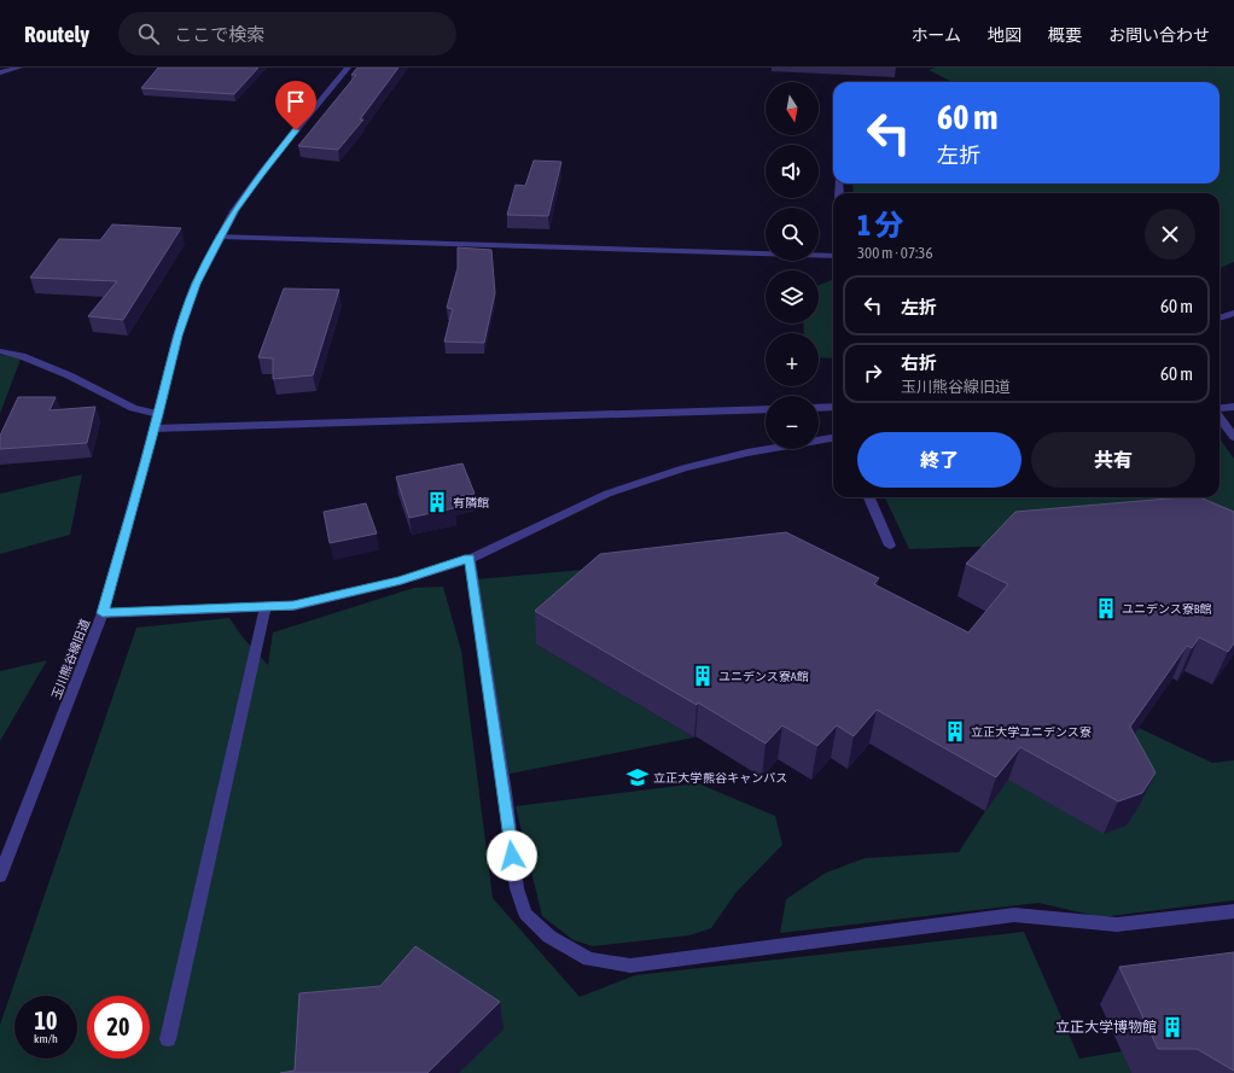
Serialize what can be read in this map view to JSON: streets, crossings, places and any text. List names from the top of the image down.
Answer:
{
  "streets": {
    "street": ["玉川熊谷線旧道"]
  },
  "places": {
    "building": [
      "有隣館",
      "ユニデンス寮B館",
      "ユニデンス寮A館",
      "立正大学ユニデンス寮",
      "立正大学博物館"
    ],
    "school or university": ["立正大学 熊谷キャンパス"]
  },
  "north": "bottom",
  "page": {
    "header": "Routely",
    "search": "ここで検索",
    "nav": [
      "ホーム",
      "地図",
      "概要",
      "お問い合わせ"
    ],
    "map_buttons": ["+", "−"],
    "turn": ["60 m", "左折"],
    "heading": ["1 分", "300 m · 07:36"],
    "list": [
      {
        "name": "左折",
        "value": "60 m"
      },
      {
        "name": "右折",
        "note": "玉川熊谷線旧道",
        "value": "60 m"
      }
    ],
    "buttons": ["終了", "共有"],
    "speed": "10 km/h",
    "limit": "20"
  }
}
